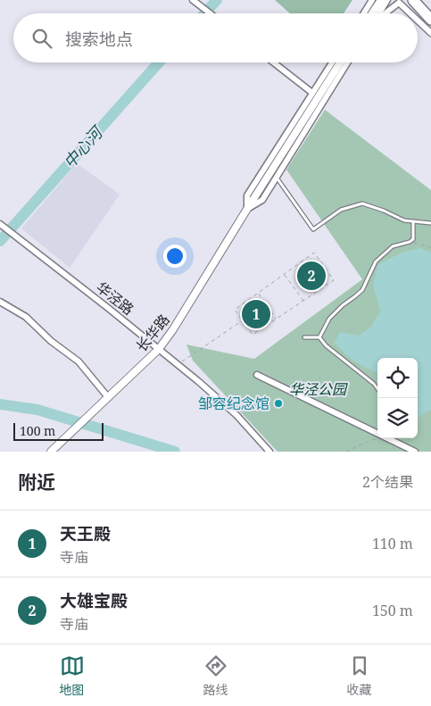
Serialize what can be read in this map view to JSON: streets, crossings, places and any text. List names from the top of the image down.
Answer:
{
  "streets": {
    "street": ["华泾路", "长华路"]
  },
  "crossings": [
    ["华泾路", "长华路"]
  ],
  "water": ["中心河"],
  "parks": ["华泾公园"],
  "places": ["邹容纪念馆"],
  "scale_bar": "100 m",
  "page": {
    "search": "搜索地点",
    "pins": ["2", "1"],
    "scale": "100 m",
    "heading": ["附近", "2个结果"],
    "list": [
      {
        "mark": "1",
        "name": "天王殿",
        "note": "寺庙",
        "value": "110 m"
      },
      {
        "mark": "2",
        "name": "大雄宝殿",
        "note": "寺庙",
        "value": "150 m"
      }
    ],
    "nav": ["地图", "路线", "收藏"]
  }
}
